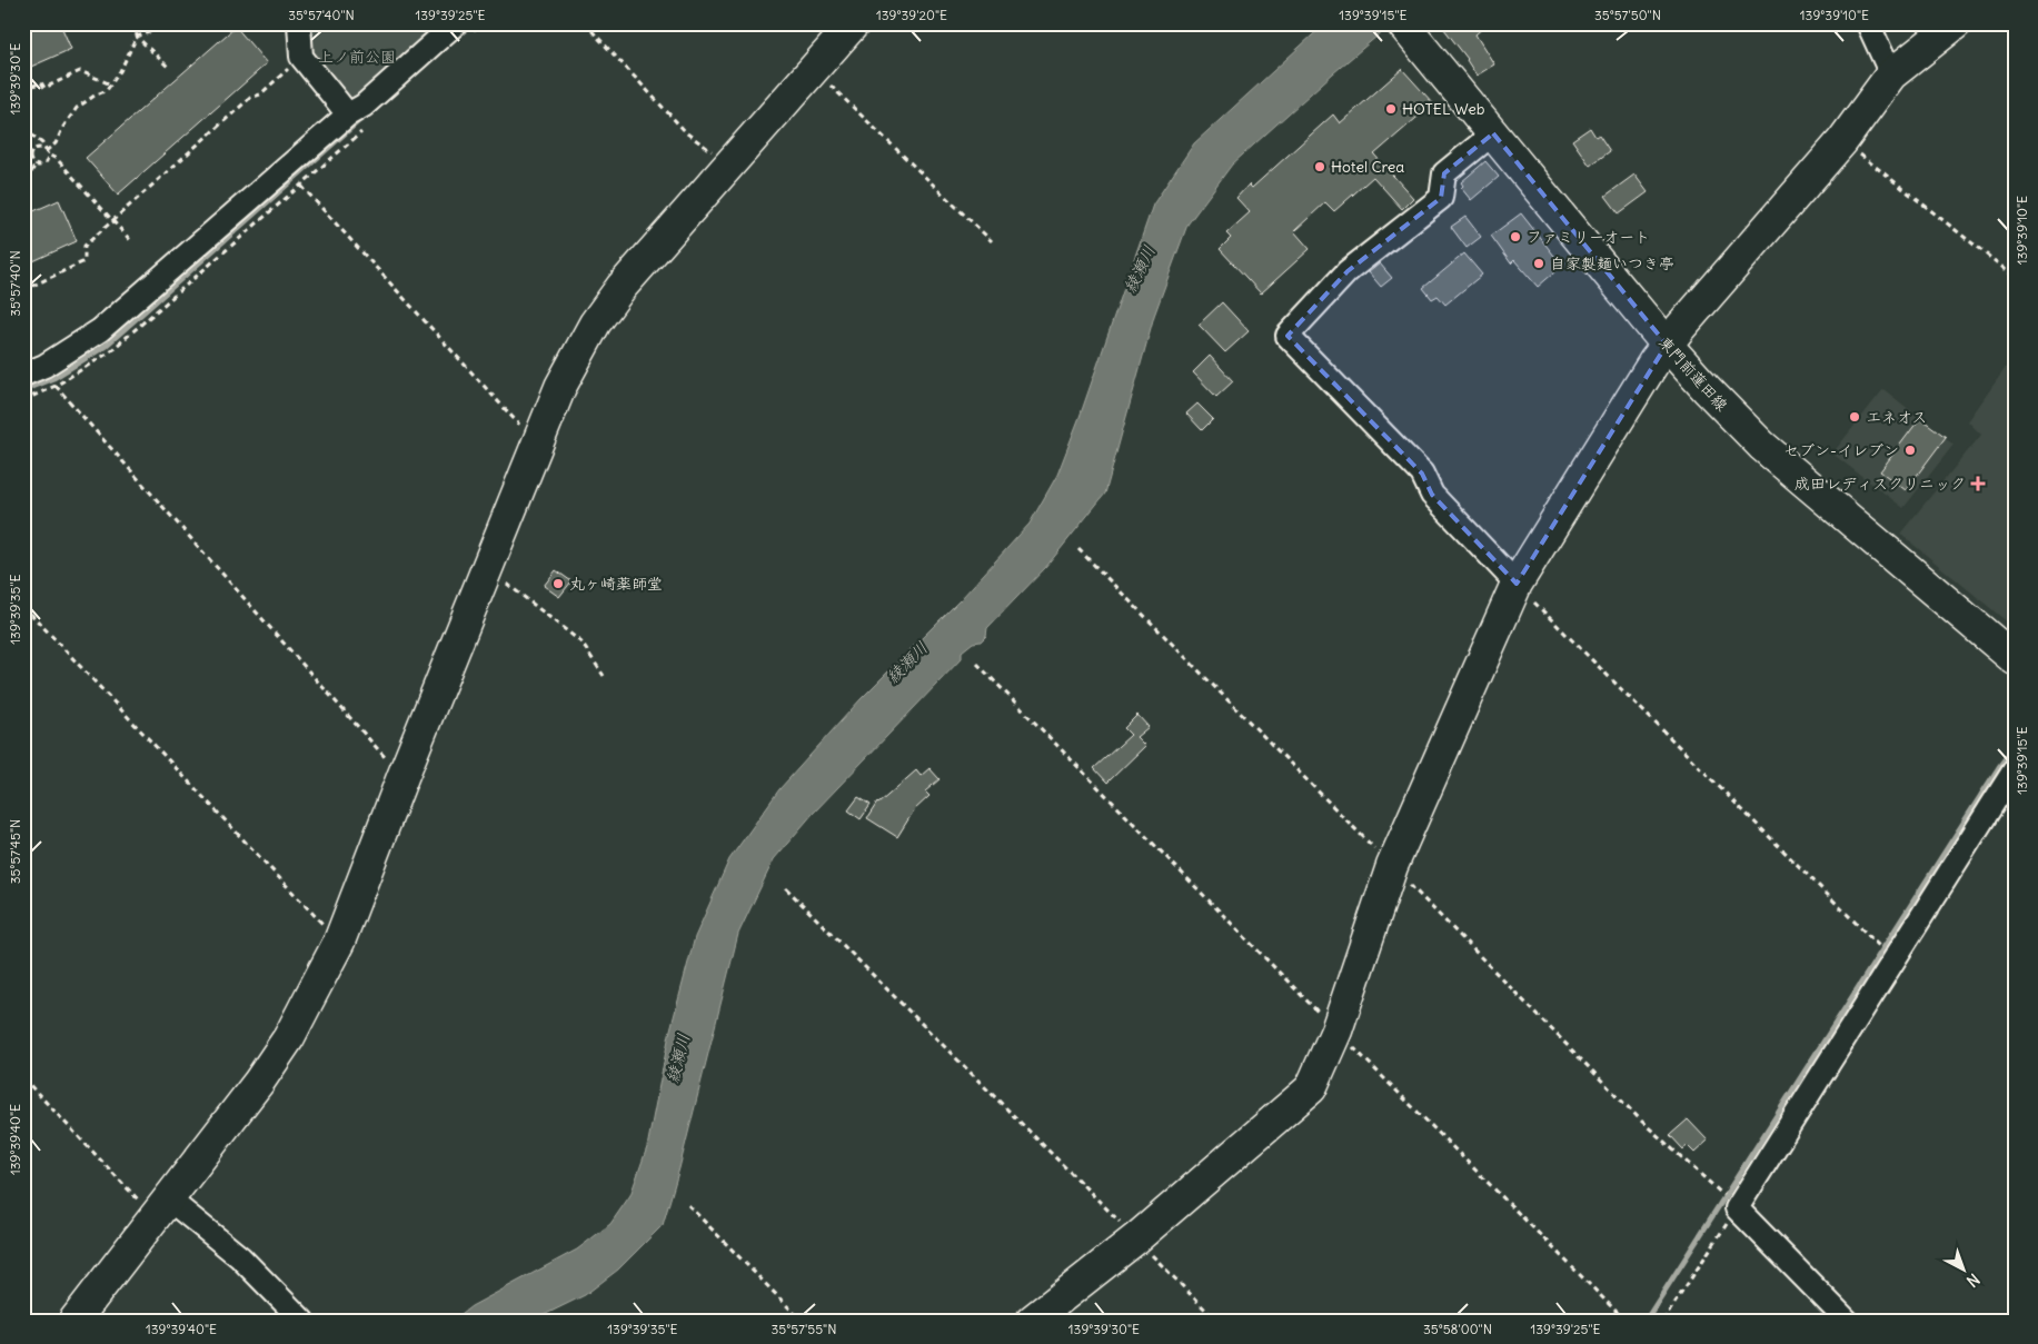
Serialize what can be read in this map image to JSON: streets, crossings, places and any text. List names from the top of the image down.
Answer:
{
  "streets": {
    "street": ["東門前蓮田線"]
  },
  "water": ["綾瀬川"],
  "parks": ["上ノ前公園"],
  "places": {
    "other": [
      "HOTEL Web",
      "Hotel Crea",
      "ファミリーオート",
      "自家製麺いつき亭",
      "エネオス",
      "セブン-イレブン",
      "丸ヶ崎薬師堂"
    ],
    "health": ["成田レディスクリニック"]
  },
  "north": "bottom right",
  "coordinates": [
    "35°57'40\"N",
    "139°39'25\"E",
    "139°39'20\"E",
    "139°39'15\"E",
    "35°57'50\"N",
    "139°39'10\"E",
    "139°39'30\"E",
    "139°39'35\"E",
    "35°57'45\"N",
    "139°39'40\"E",
    "35°57'55\"N",
    "35°58'00\"N"
  ]
}
